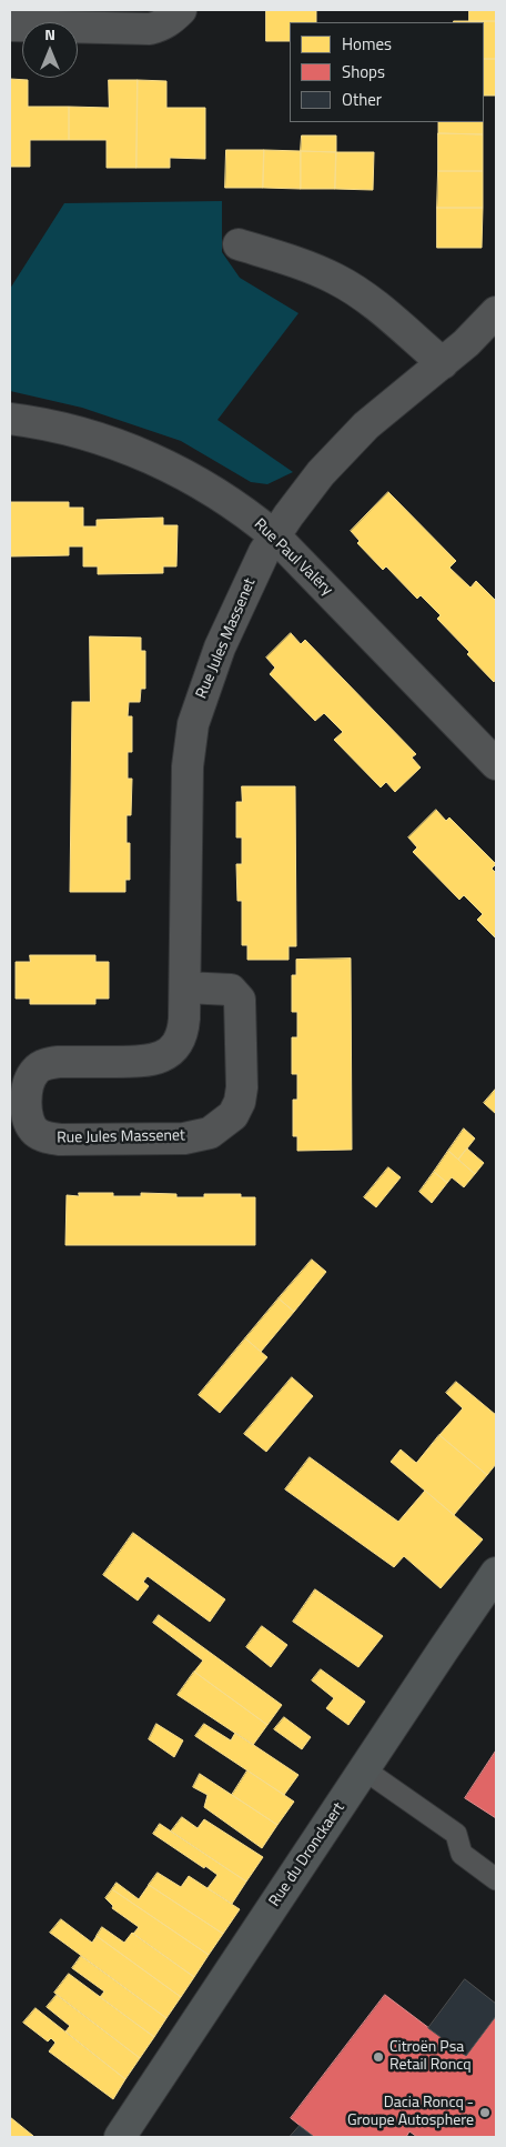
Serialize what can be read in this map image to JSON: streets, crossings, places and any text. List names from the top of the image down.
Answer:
{
  "streets": {
    "main road": ["Rue du Dronckaert"],
    "street": ["Rue Paul Valéry", "Rue Jules Massenet"]
  },
  "crossings": [
    ["Rue Paul Valéry", "Rue Jules Massenet"]
  ],
  "places": ["Citroën Psa Retail Roncq", "Dacia Roncq - Groupe Autosphere"],
  "legend": ["Homes", "Shops", "Other"],
  "north": "top"
}
